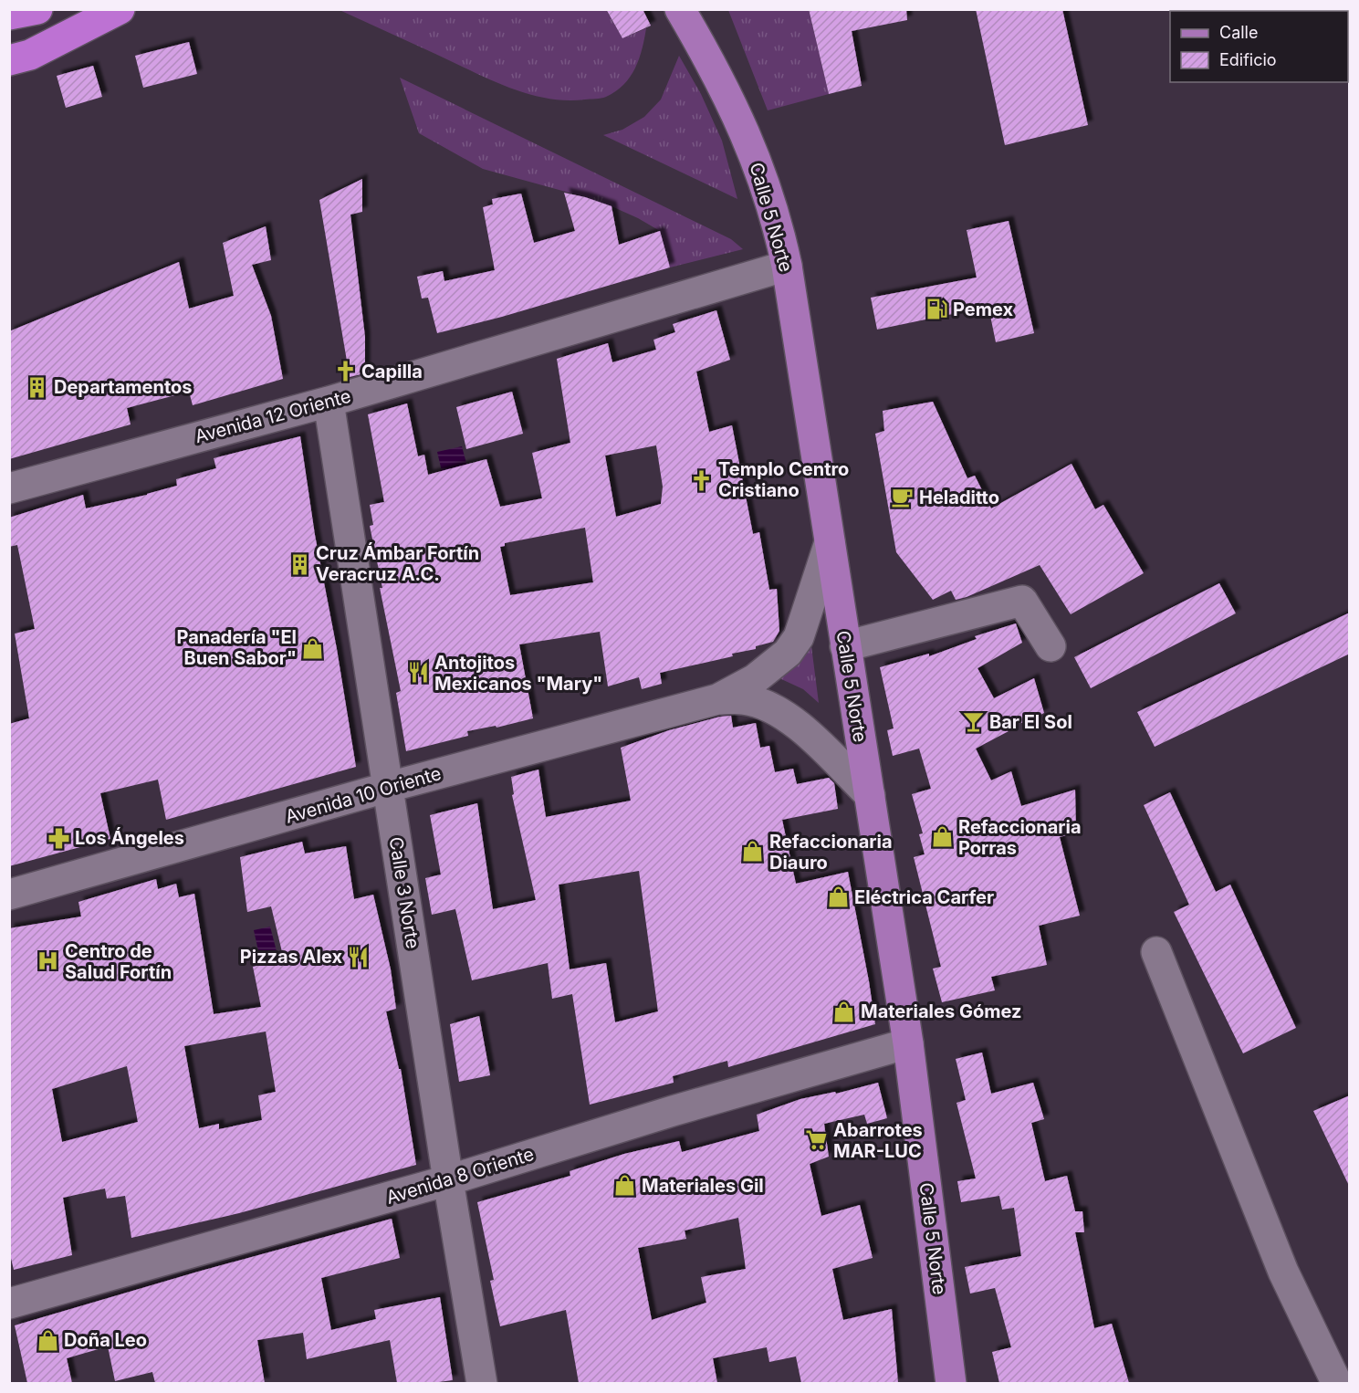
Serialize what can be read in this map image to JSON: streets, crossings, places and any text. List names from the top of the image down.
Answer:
{
  "streets": {
    "main road": ["Calle 5 Norte"],
    "street": [
      "Avenida 12 Oriente",
      "Avenida 10 Oriente",
      "Calle 3 Norte",
      "Avenida 8 Oriente"
    ]
  },
  "crossings": [
    ["Calle 5 Norte", "Avenida 12 Oriente"],
    ["Calle 5 Norte", "Avenida 8 Oriente"],
    ["Avenida 12 Oriente", "Calle 3 Norte"],
    ["Avenida 10 Oriente", "Calle 3 Norte"],
    ["Calle 3 Norte", "Avenida 8 Oriente"]
  ],
  "places": {
    "fuel station": ["Pemex"],
    "church": ["Capilla", "Templo Centro Cristiano"],
    "building": ["Departamentos", "Cruz Ámbar Fortín Veracruz A.C."],
    "cafe": ["Heladitto"],
    "shop": [
      "Panadería \"El Buen Sabor\"",
      "Refaccionaria Porras",
      "Refaccionaria Diauro",
      "Eléctrica Carfer",
      "Materiales Gómez",
      "Materiales Gil",
      "Doña Leo"
    ],
    "restaurant": ["Antojitos Mexicanos \"Mary\"", "Pizzas Alex"],
    "bar": ["Bar El Sol"],
    "pharmacy": ["Los Ángeles"],
    "hospital": ["Centro de Salud Fortín"],
    "supermarket": ["Abarrotes MAR-LUC"]
  },
  "legend": ["Calle", "Edificio"]
}
